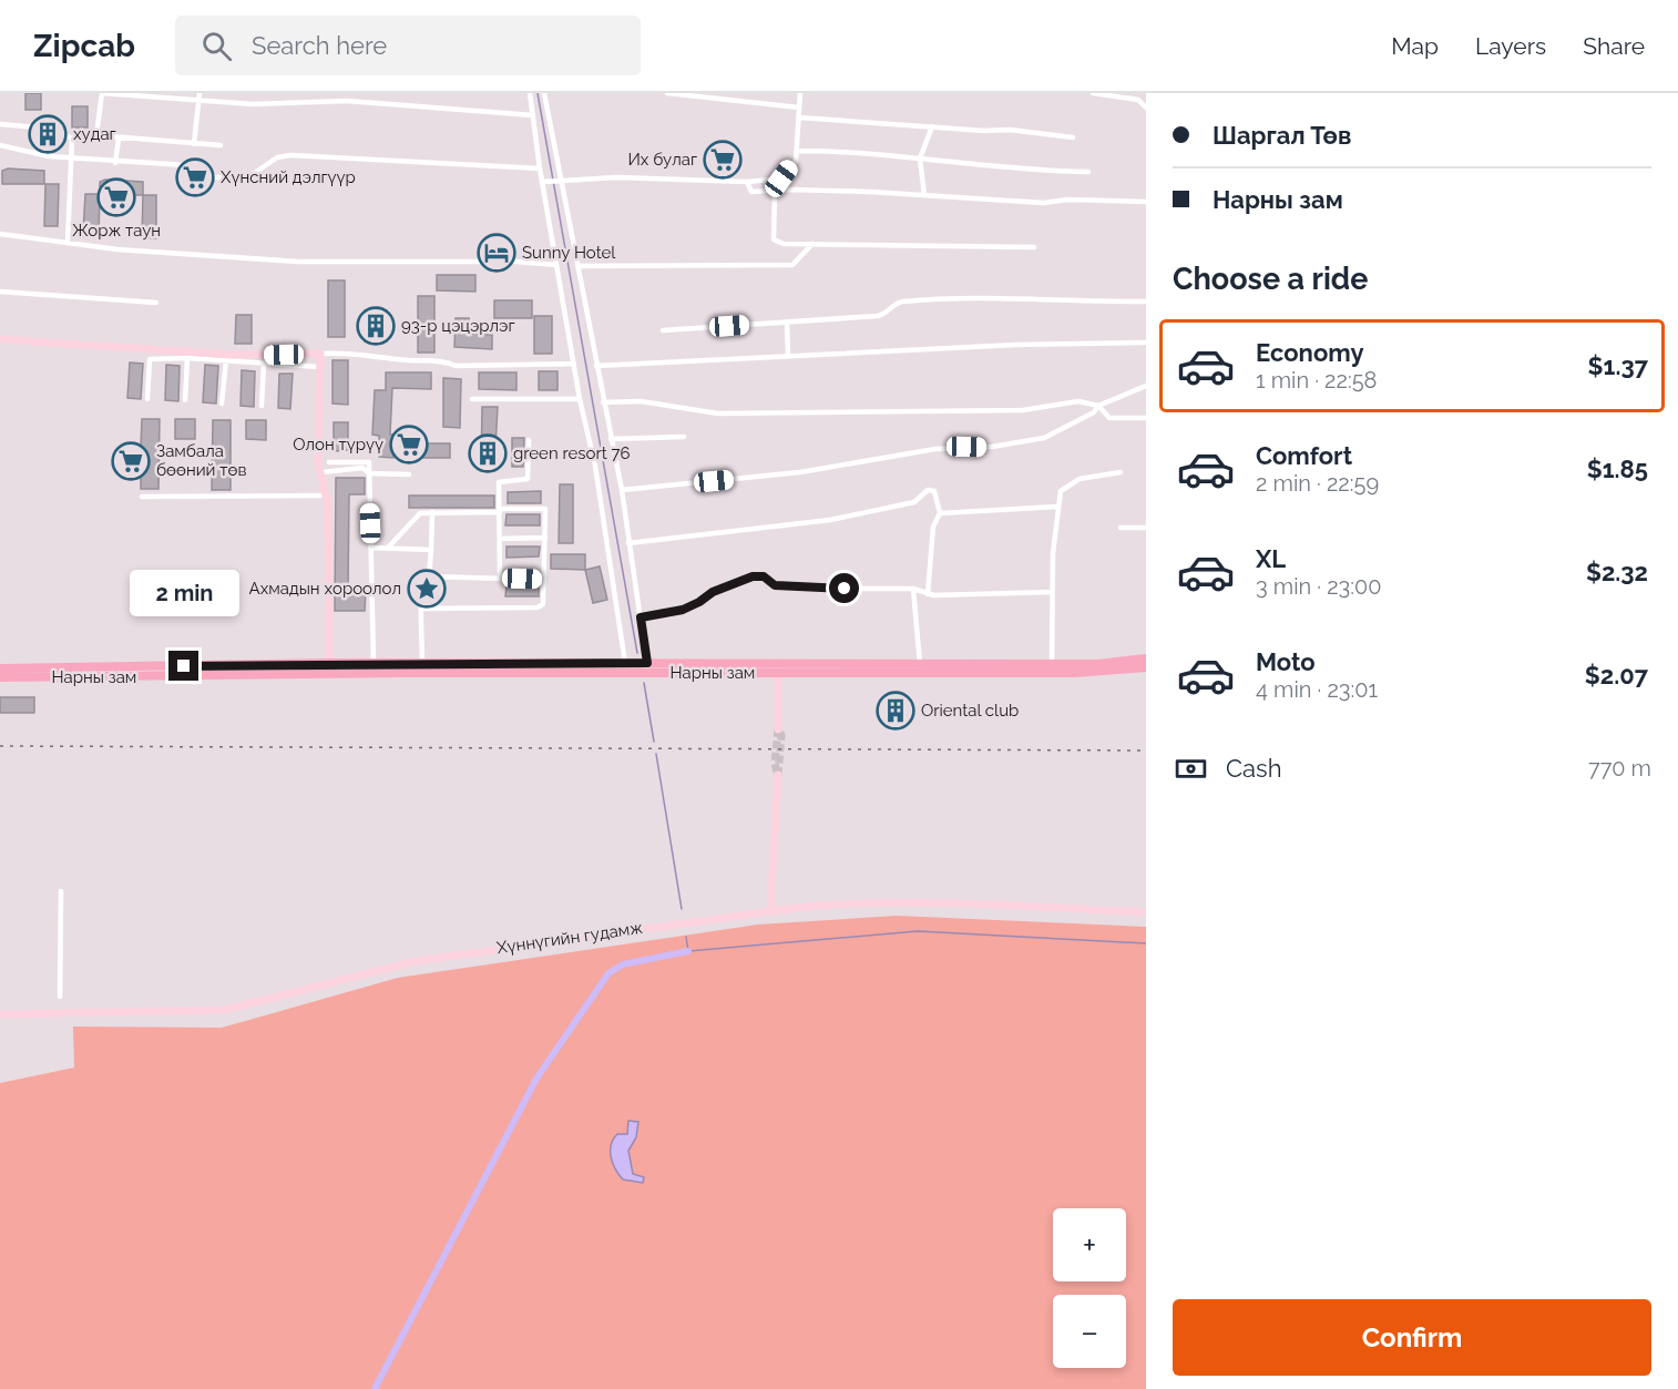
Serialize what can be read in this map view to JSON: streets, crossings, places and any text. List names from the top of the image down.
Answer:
{
  "streets": {
    "main road": ["Нарны зам", "Хүннүгийн гудамж"]
  },
  "places": {
    "building": [
      "худаг",
      "93-р цэцэрлэг",
      "green resort 76",
      "Oriental club"
    ],
    "supermarket": [
      "Их булаг",
      "Хүнсний дэлгүүр",
      "Жорж таун",
      "Олон түрүү",
      "Замбала бөөний төв"
    ],
    "hotel": ["Sunny Hotel"],
    "place": ["Ахмадын хороолол"]
  },
  "page": {
    "header": "Zipcab",
    "search": "Search here",
    "nav": ["Map", "Layers", "Share"],
    "banner": ["Шаргал Төв", "Нарны зам"],
    "heading": "Choose a ride",
    "list": [
      {
        "name": "Economy",
        "note": "1 min · 22:58",
        "value": "$1.37"
      },
      {
        "name": "Comfort",
        "note": "2 min · 22:59",
        "value": "$1.85"
      },
      {
        "name": "XL",
        "note": "3 min · 23:00",
        "value": "$2.32"
      },
      {
        "name": "Moto",
        "note": "4 min · 23:01",
        "value": "$2.07"
      }
    ],
    "bubble": "2 min",
    "pay": ["Cash", "770 m"],
    "map_buttons": ["+", "−"],
    "buttons": "Confirm"
  }
}
